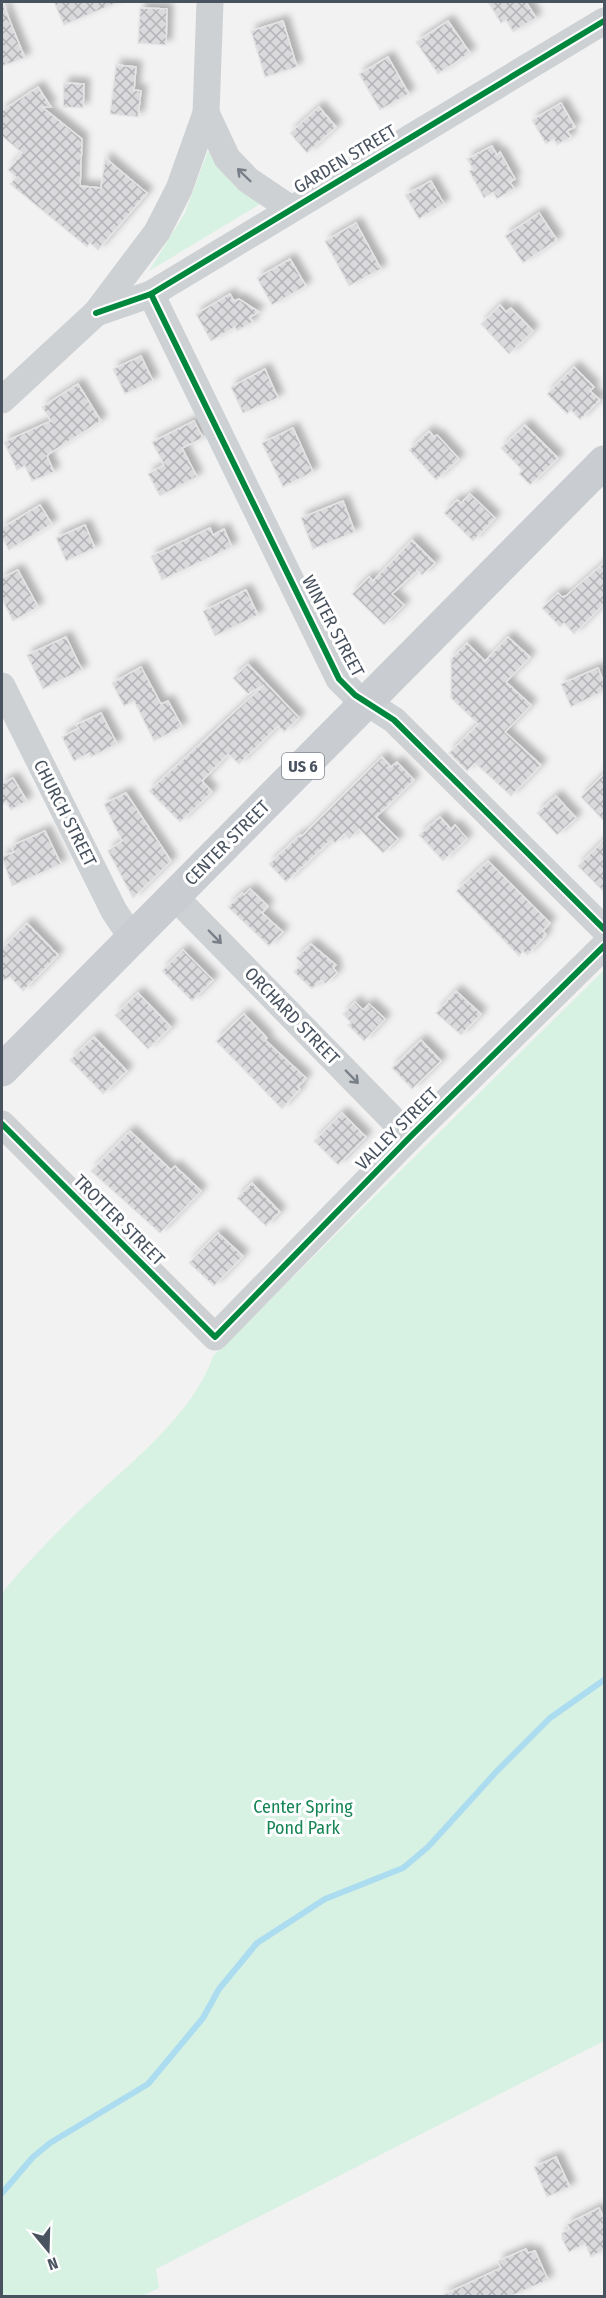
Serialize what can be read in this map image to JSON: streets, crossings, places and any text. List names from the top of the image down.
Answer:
{
  "streets": {
    "main road": ["US 6", "CENTER STREET"],
    "street": [
      "GARDEN STREET",
      "WINTER STREET",
      "CHURCH STREET",
      "ORCHARD STREET",
      "VALLEY STREET",
      "TROTTER STREET"
    ]
  },
  "crossings": [
    ["GARDEN STREET", "WINTER STREET"],
    ["WINTER STREET", "CENTER STREET"],
    ["CHURCH STREET", "CENTER STREET"],
    ["CENTER STREET", "ORCHARD STREET"],
    ["ORCHARD STREET", "VALLEY STREET"],
    ["VALLEY STREET", "TROTTER STREET"]
  ],
  "one_way": ["ORCHARD STREET"],
  "parks": ["Center Spring Pond Park"],
  "north": "bottom"
}
